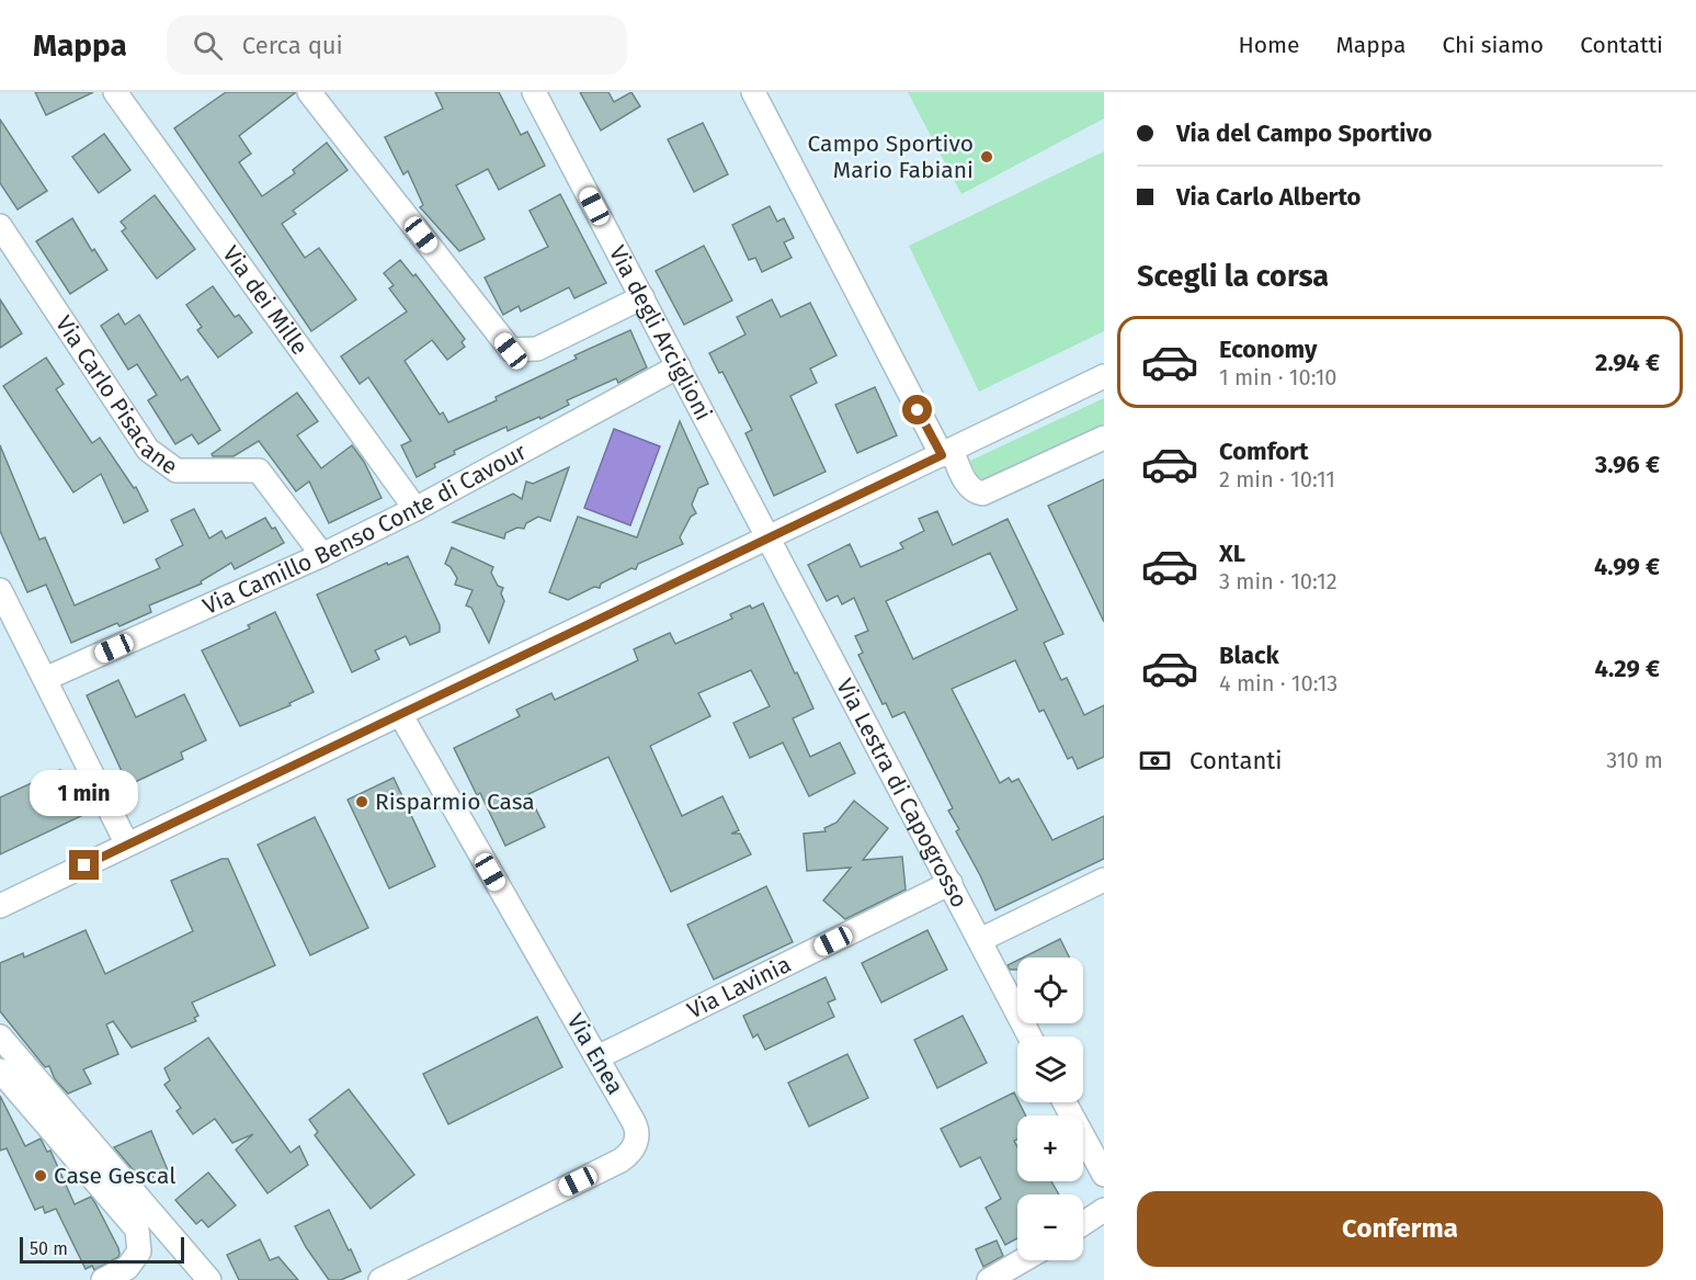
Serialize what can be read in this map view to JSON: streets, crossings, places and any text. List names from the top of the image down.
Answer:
{
  "streets": {
    "street": [
      "Via dei Mille",
      "Via degli Arciglioni",
      "Via Carlo Pisacane",
      "Via Camillo Benso Conte di Cavour",
      "Via Lestra di Capogrosso",
      "Via Lavinia",
      "Via Enea"
    ]
  },
  "crossings": [
    ["Via dei Mille", "Via Camillo Benso Conte di Cavour"],
    ["Via degli Arciglioni", "Via Camillo Benso Conte di Cavour"],
    ["Via degli Arciglioni", "Via Lestra di Capogrosso"],
    ["Via Carlo Pisacane", "Via Camillo Benso Conte di Cavour"],
    ["Via Lestra di Capogrosso", "Via Lavinia"],
    ["Via Lavinia", "Via Enea"]
  ],
  "places": ["Campo Sportivo Mario Fabiani", "Risparmio Casa", "Case Gescal"],
  "scale_bar": "50 m",
  "page": {
    "header": "Mappa",
    "search": "Cerca qui",
    "nav": [
      "Home",
      "Mappa",
      "Chi siamo",
      "Contatti"
    ],
    "banner": ["Via del Campo Sportivo", "Via Carlo Alberto"],
    "heading": "Scegli la corsa",
    "list": [
      {
        "name": "Economy",
        "note": "1 min · 10:10",
        "value": "2.94 €"
      },
      {
        "name": "Comfort",
        "note": "2 min · 10:11",
        "value": "3.96 €"
      },
      {
        "name": "XL",
        "note": "3 min · 10:12",
        "value": "4.99 €"
      },
      {
        "name": "Black",
        "note": "4 min · 10:13",
        "value": "4.29 €"
      }
    ],
    "pay": ["Contanti", "310 m"],
    "bubble": "1 min",
    "map_buttons": ["+", "−"],
    "buttons": "Conferma",
    "scale": "50 m"
  }
}
